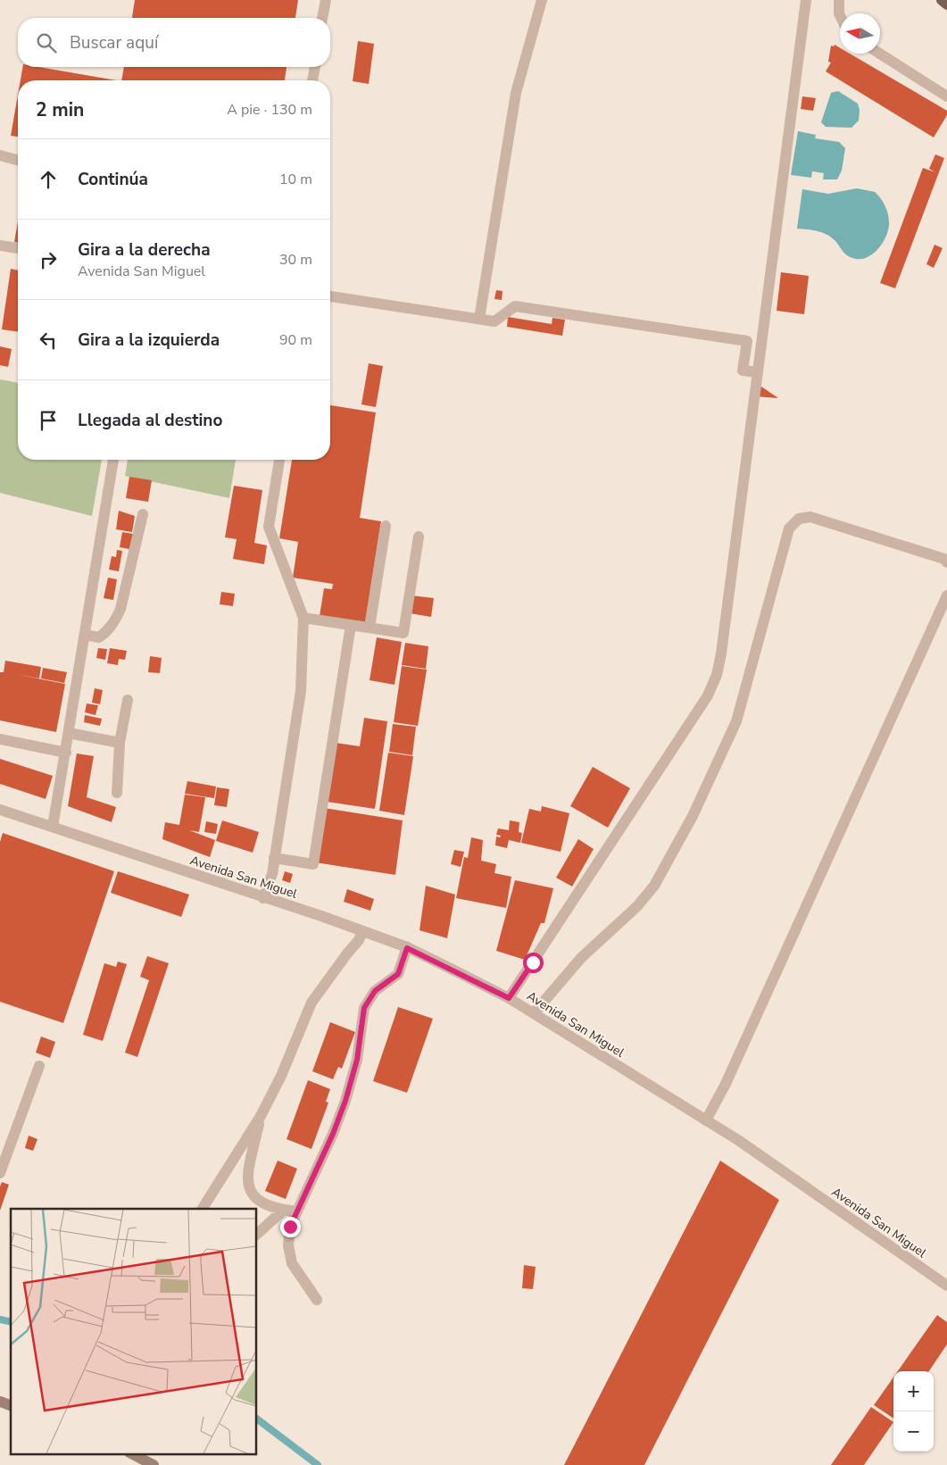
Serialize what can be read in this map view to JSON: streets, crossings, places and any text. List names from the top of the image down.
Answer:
{
  "streets": {
    "street": ["Avenida San Miguel"]
  },
  "north": "left",
  "page": {
    "search": "Buscar aquí",
    "heading": ["2 min", "A pie · 130 m"],
    "list": [
      ["Continúa", "10 m"],
      ["Gira a la derecha", "Avenida San Miguel", "30 m"],
      ["Gira a la izquierda", "90 m"],
      "Llegada al destino"
    ],
    "map_buttons": ["+", "−"]
  }
}
